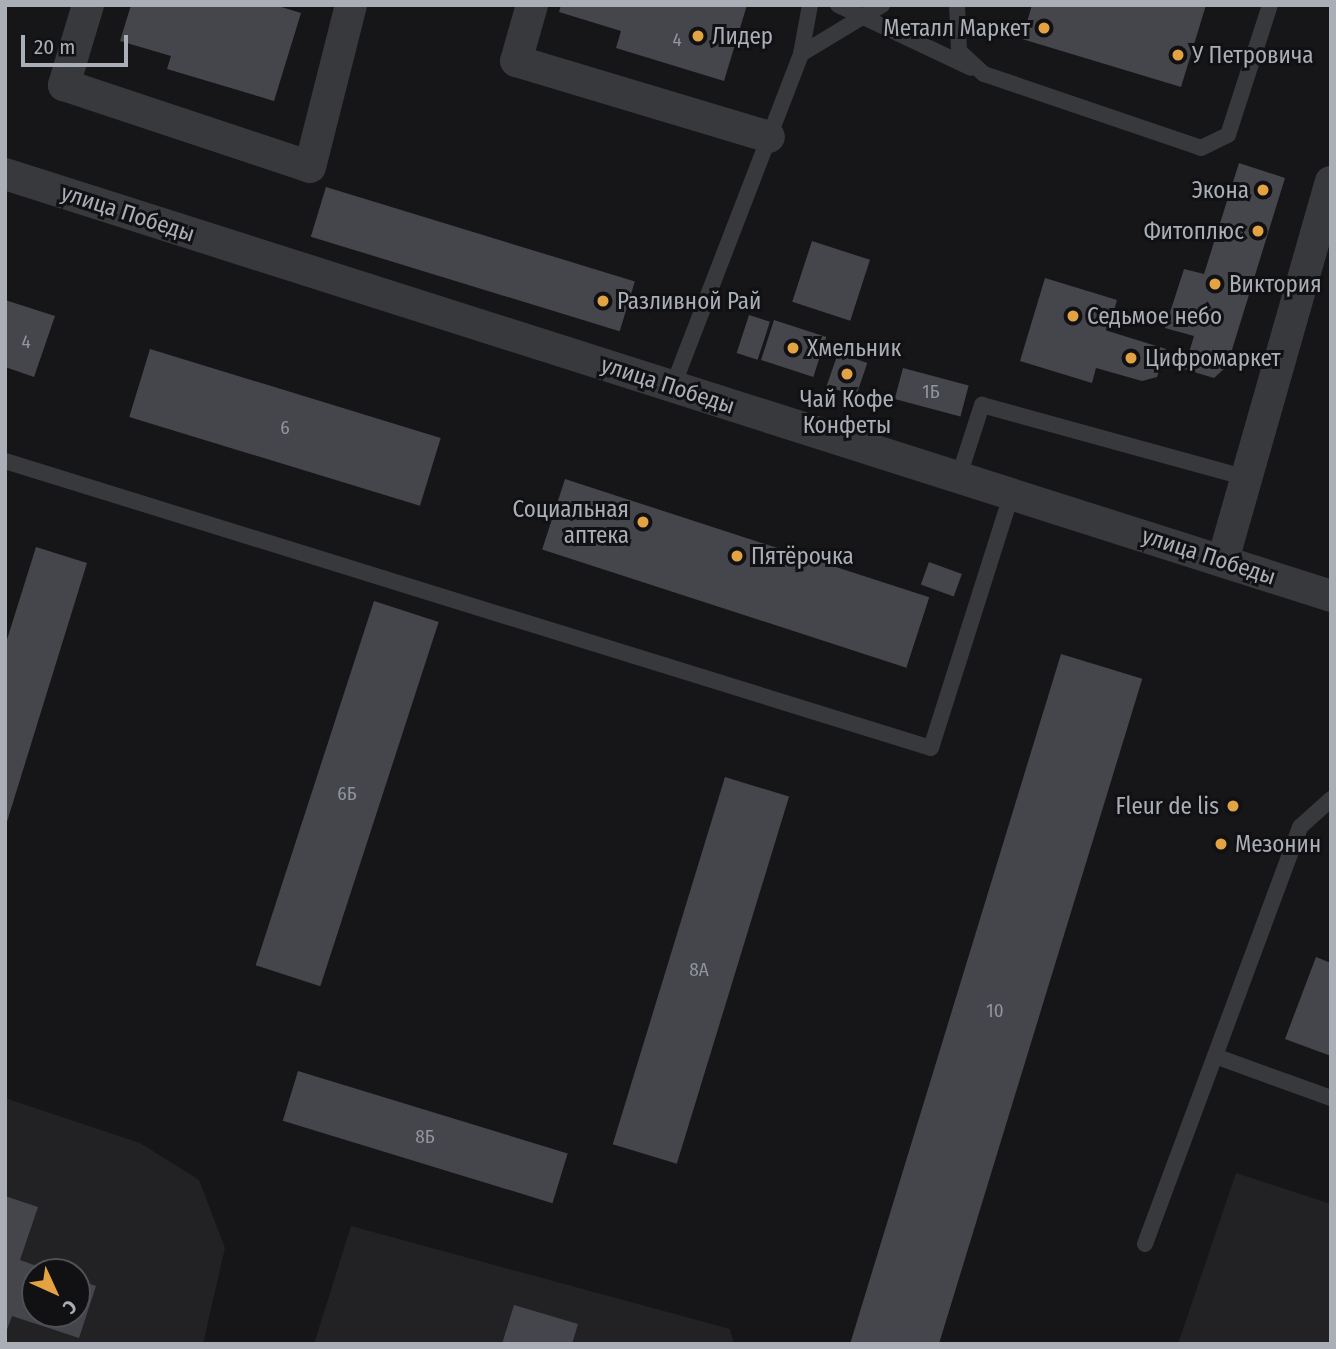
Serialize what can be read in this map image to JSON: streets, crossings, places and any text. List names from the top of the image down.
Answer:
{
  "streets": {
    "street": ["улица Победы"]
  },
  "places": [
    "Металл Маркет",
    "Лидер",
    "У Петровича",
    "Экона",
    "Фитоплюс",
    "Виктория",
    "Разливной Рай",
    "Седьмое небо",
    "Хмельник",
    "Цифромаркет",
    "Чай Кофе Конфеты",
    "Социальная аптека",
    "Пятёрочка",
    "Fleur de lis",
    "Мезонин"
  ],
  "house_numbers": [
    "4",
    "4",
    "1Б",
    "6",
    "6Б",
    "8А",
    "10",
    "8Б"
  ],
  "scale_bar": "20 m",
  "north": "bottom right"
}
